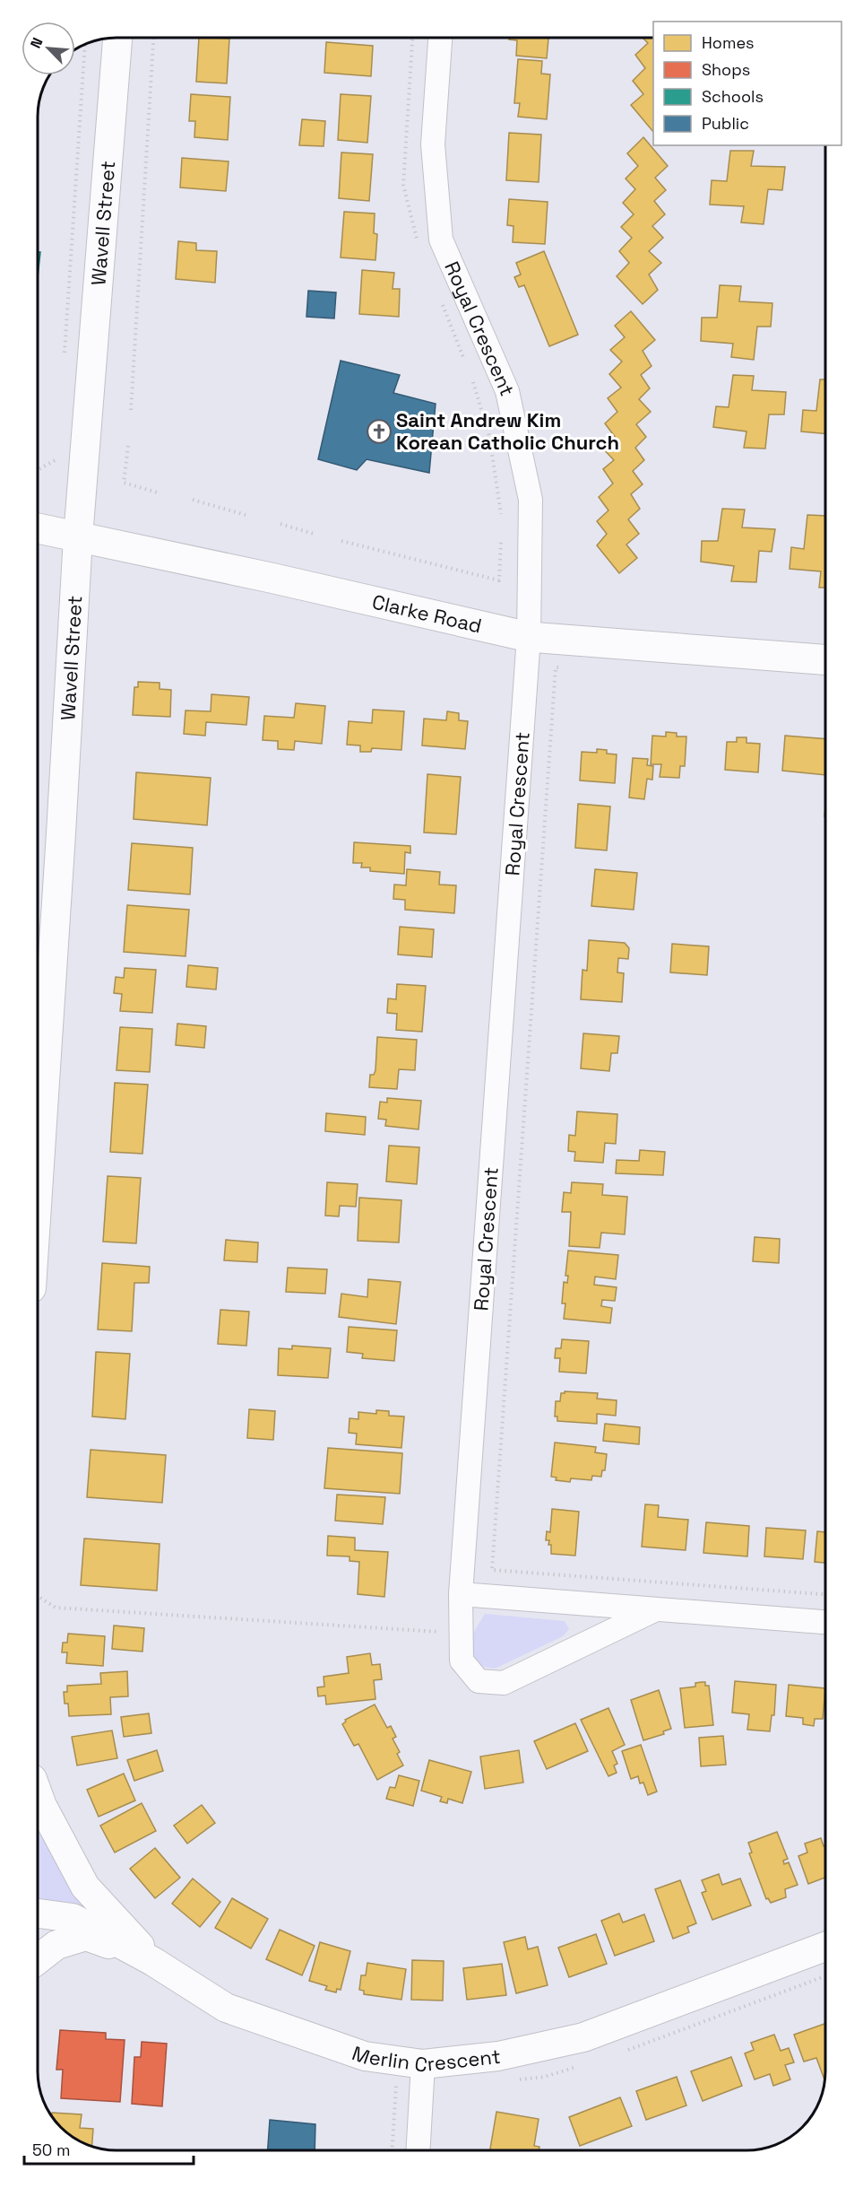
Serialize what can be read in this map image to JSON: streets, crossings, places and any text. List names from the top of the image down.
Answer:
{
  "streets": {
    "main road": ["Clarke Road"],
    "street": ["Wavell Street", "Royal Crescent", "Merlin Crescent"]
  },
  "crossings": [
    ["Wavell Street", "Clarke Road"],
    ["Royal Crescent", "Clarke Road"]
  ],
  "places": {
    "church": ["Saint Andrew Kim Korean Catholic Church"]
  },
  "legend": [
    "Homes",
    "Shops",
    "Schools",
    "Public"
  ],
  "scale_bar": "50 m",
  "north": "top left"
}
